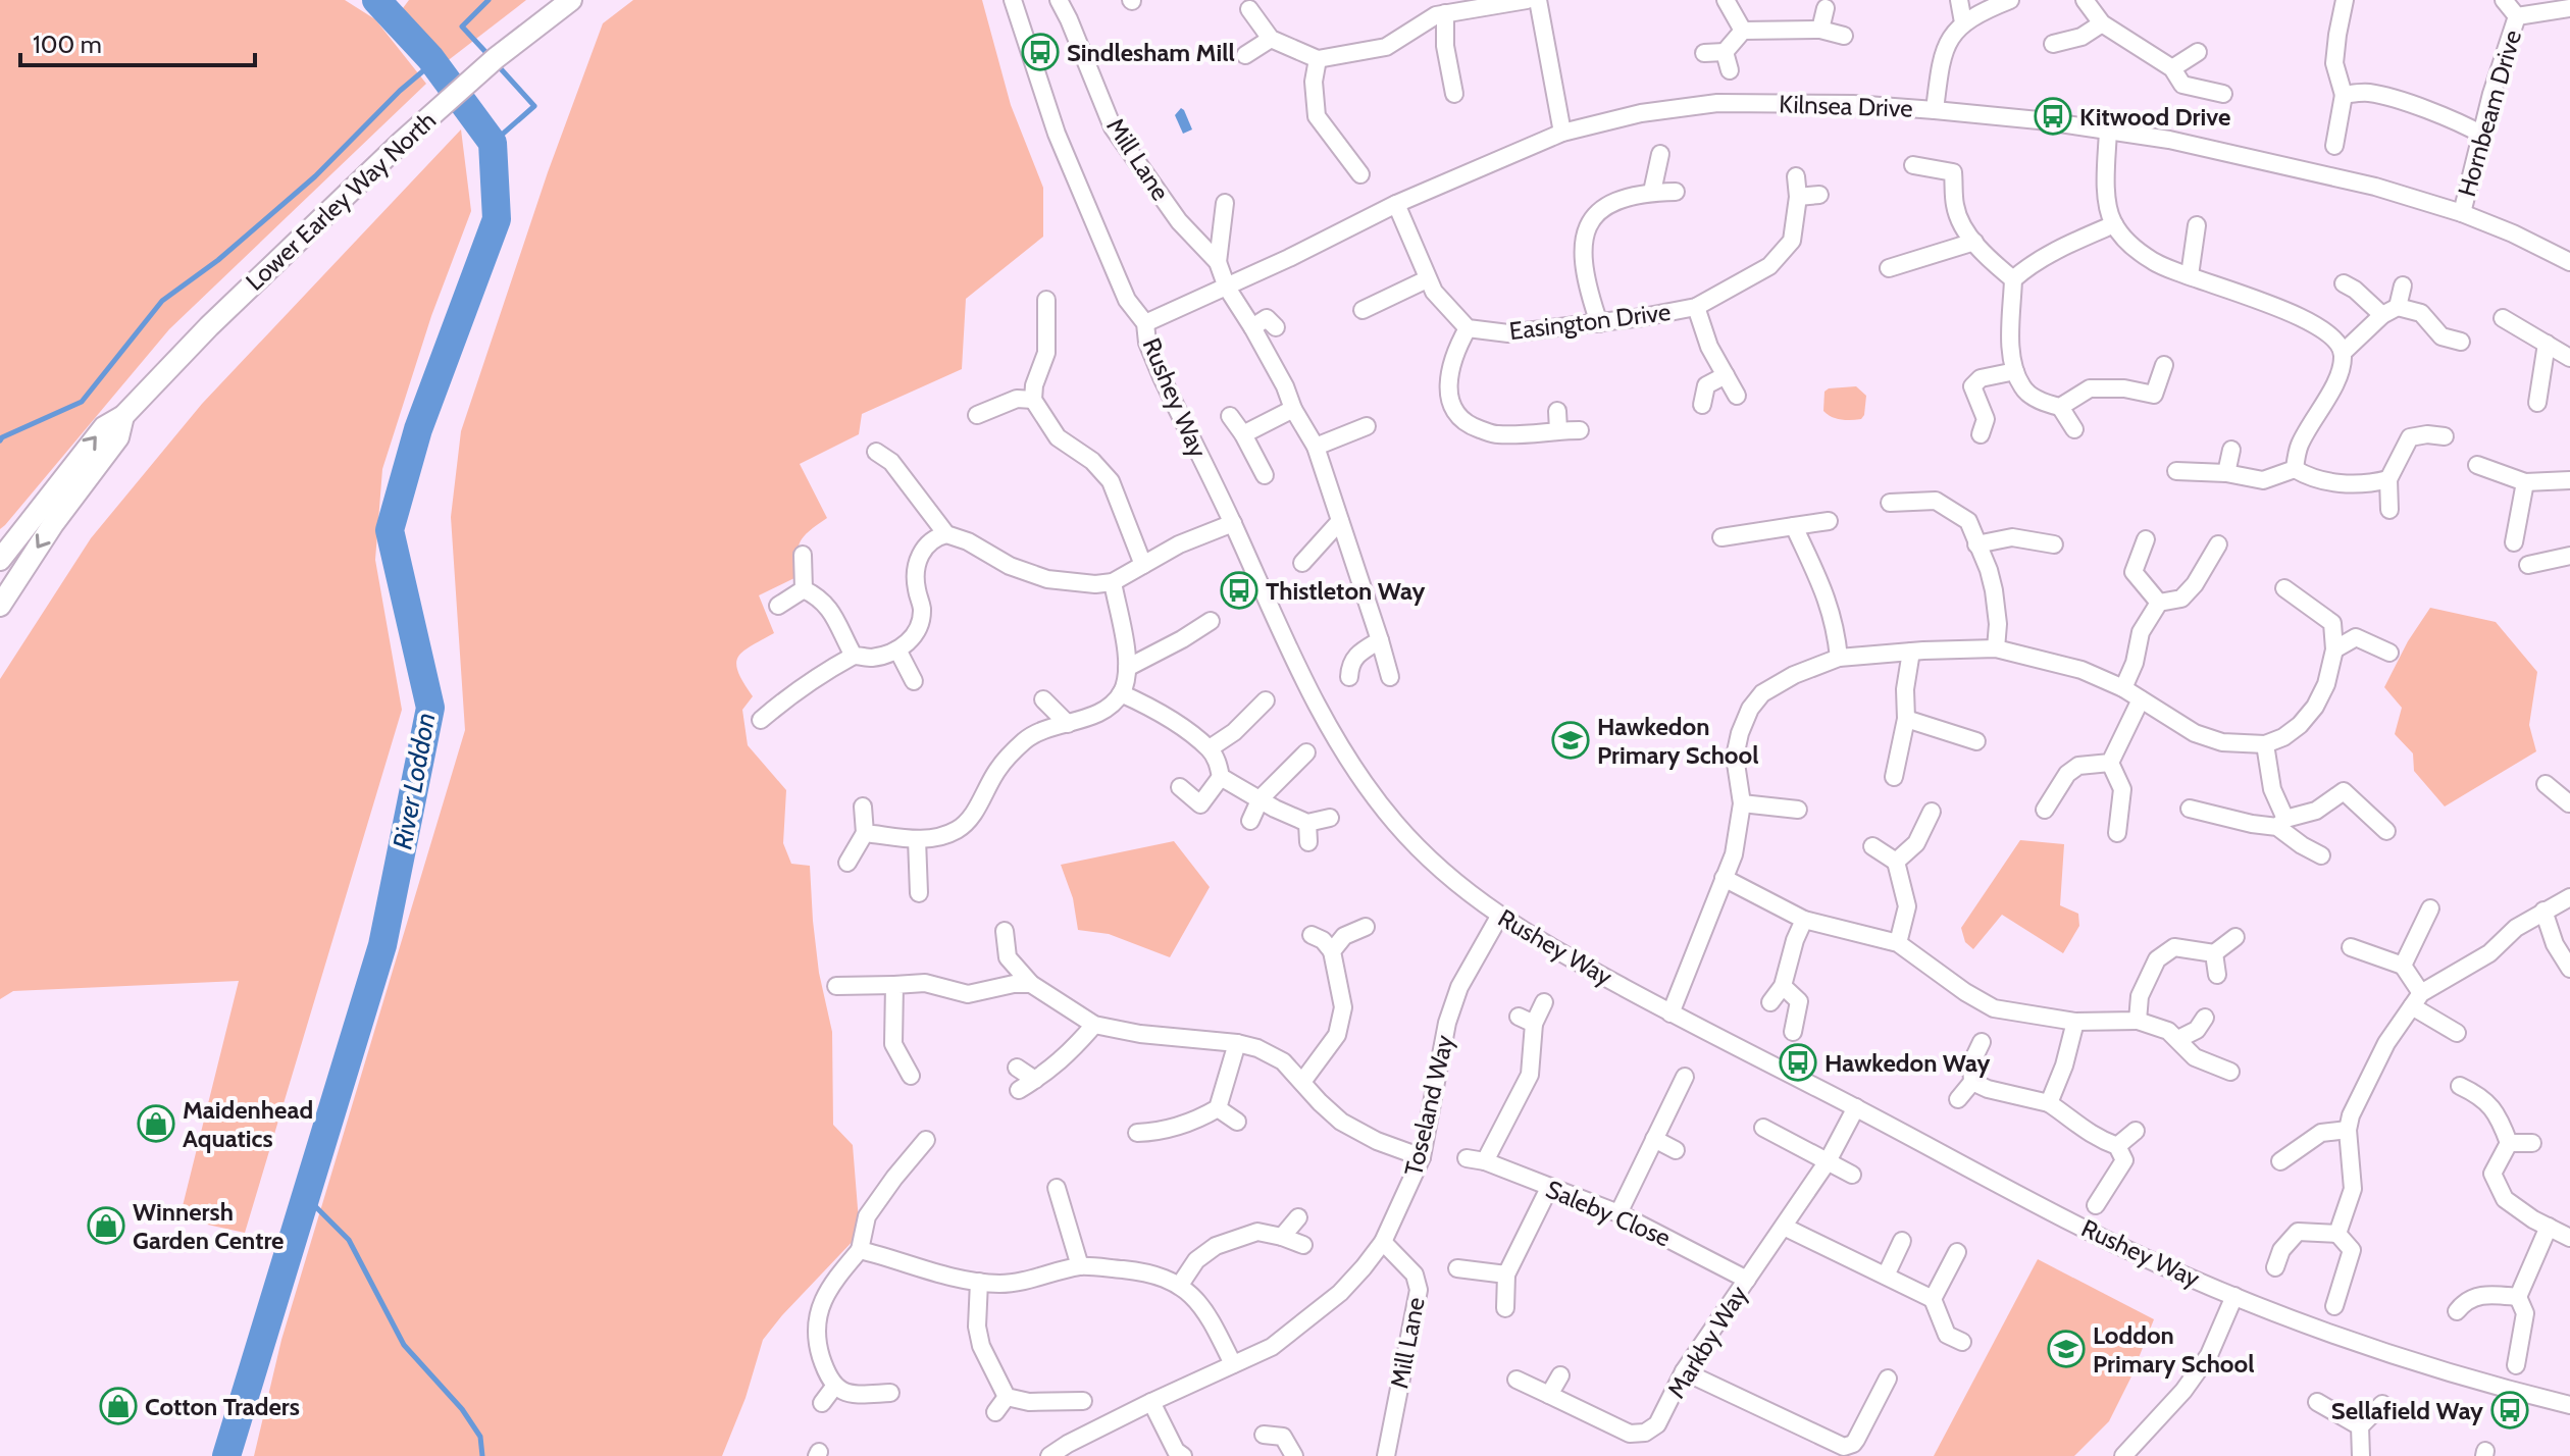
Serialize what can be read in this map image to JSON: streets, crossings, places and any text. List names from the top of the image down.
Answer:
{
  "streets": {
    "main road": ["Lower Earley Way North"],
    "street": [
      "Kilnsea Drive",
      "Hornbeam Drive",
      "Mill Lane",
      "Easington Drive",
      "Rushey Way",
      "Toseland Way",
      "Saleby Close",
      "Markby Way"
    ]
  },
  "crossings": [
    ["Kilnsea Drive", "Hornbeam Drive"],
    ["Kilnsea Drive", "Mill Lane"],
    ["Kilnsea Drive", "Rushey Way"],
    ["Mill Lane", "Toseland Way"],
    ["Rushey Way", "Toseland Way"],
    ["Rushey Way", "Markby Way"],
    ["Saleby Close", "Markby Way"]
  ],
  "water": ["River Loddon"],
  "places": {
    "bus stop": [
      "Sindlesham Mill",
      "Kitwood Drive",
      "Thistleton Way",
      "Hawkedon Way",
      "Sellafield Way"
    ],
    "school or university": ["Hawkedon Primary School", "Loddon Primary School"],
    "shop": ["Maidenhead Aquatics", "Winnersh Garden Centre", "Cotton Traders"]
  },
  "scale_bar": "100 m"
}
